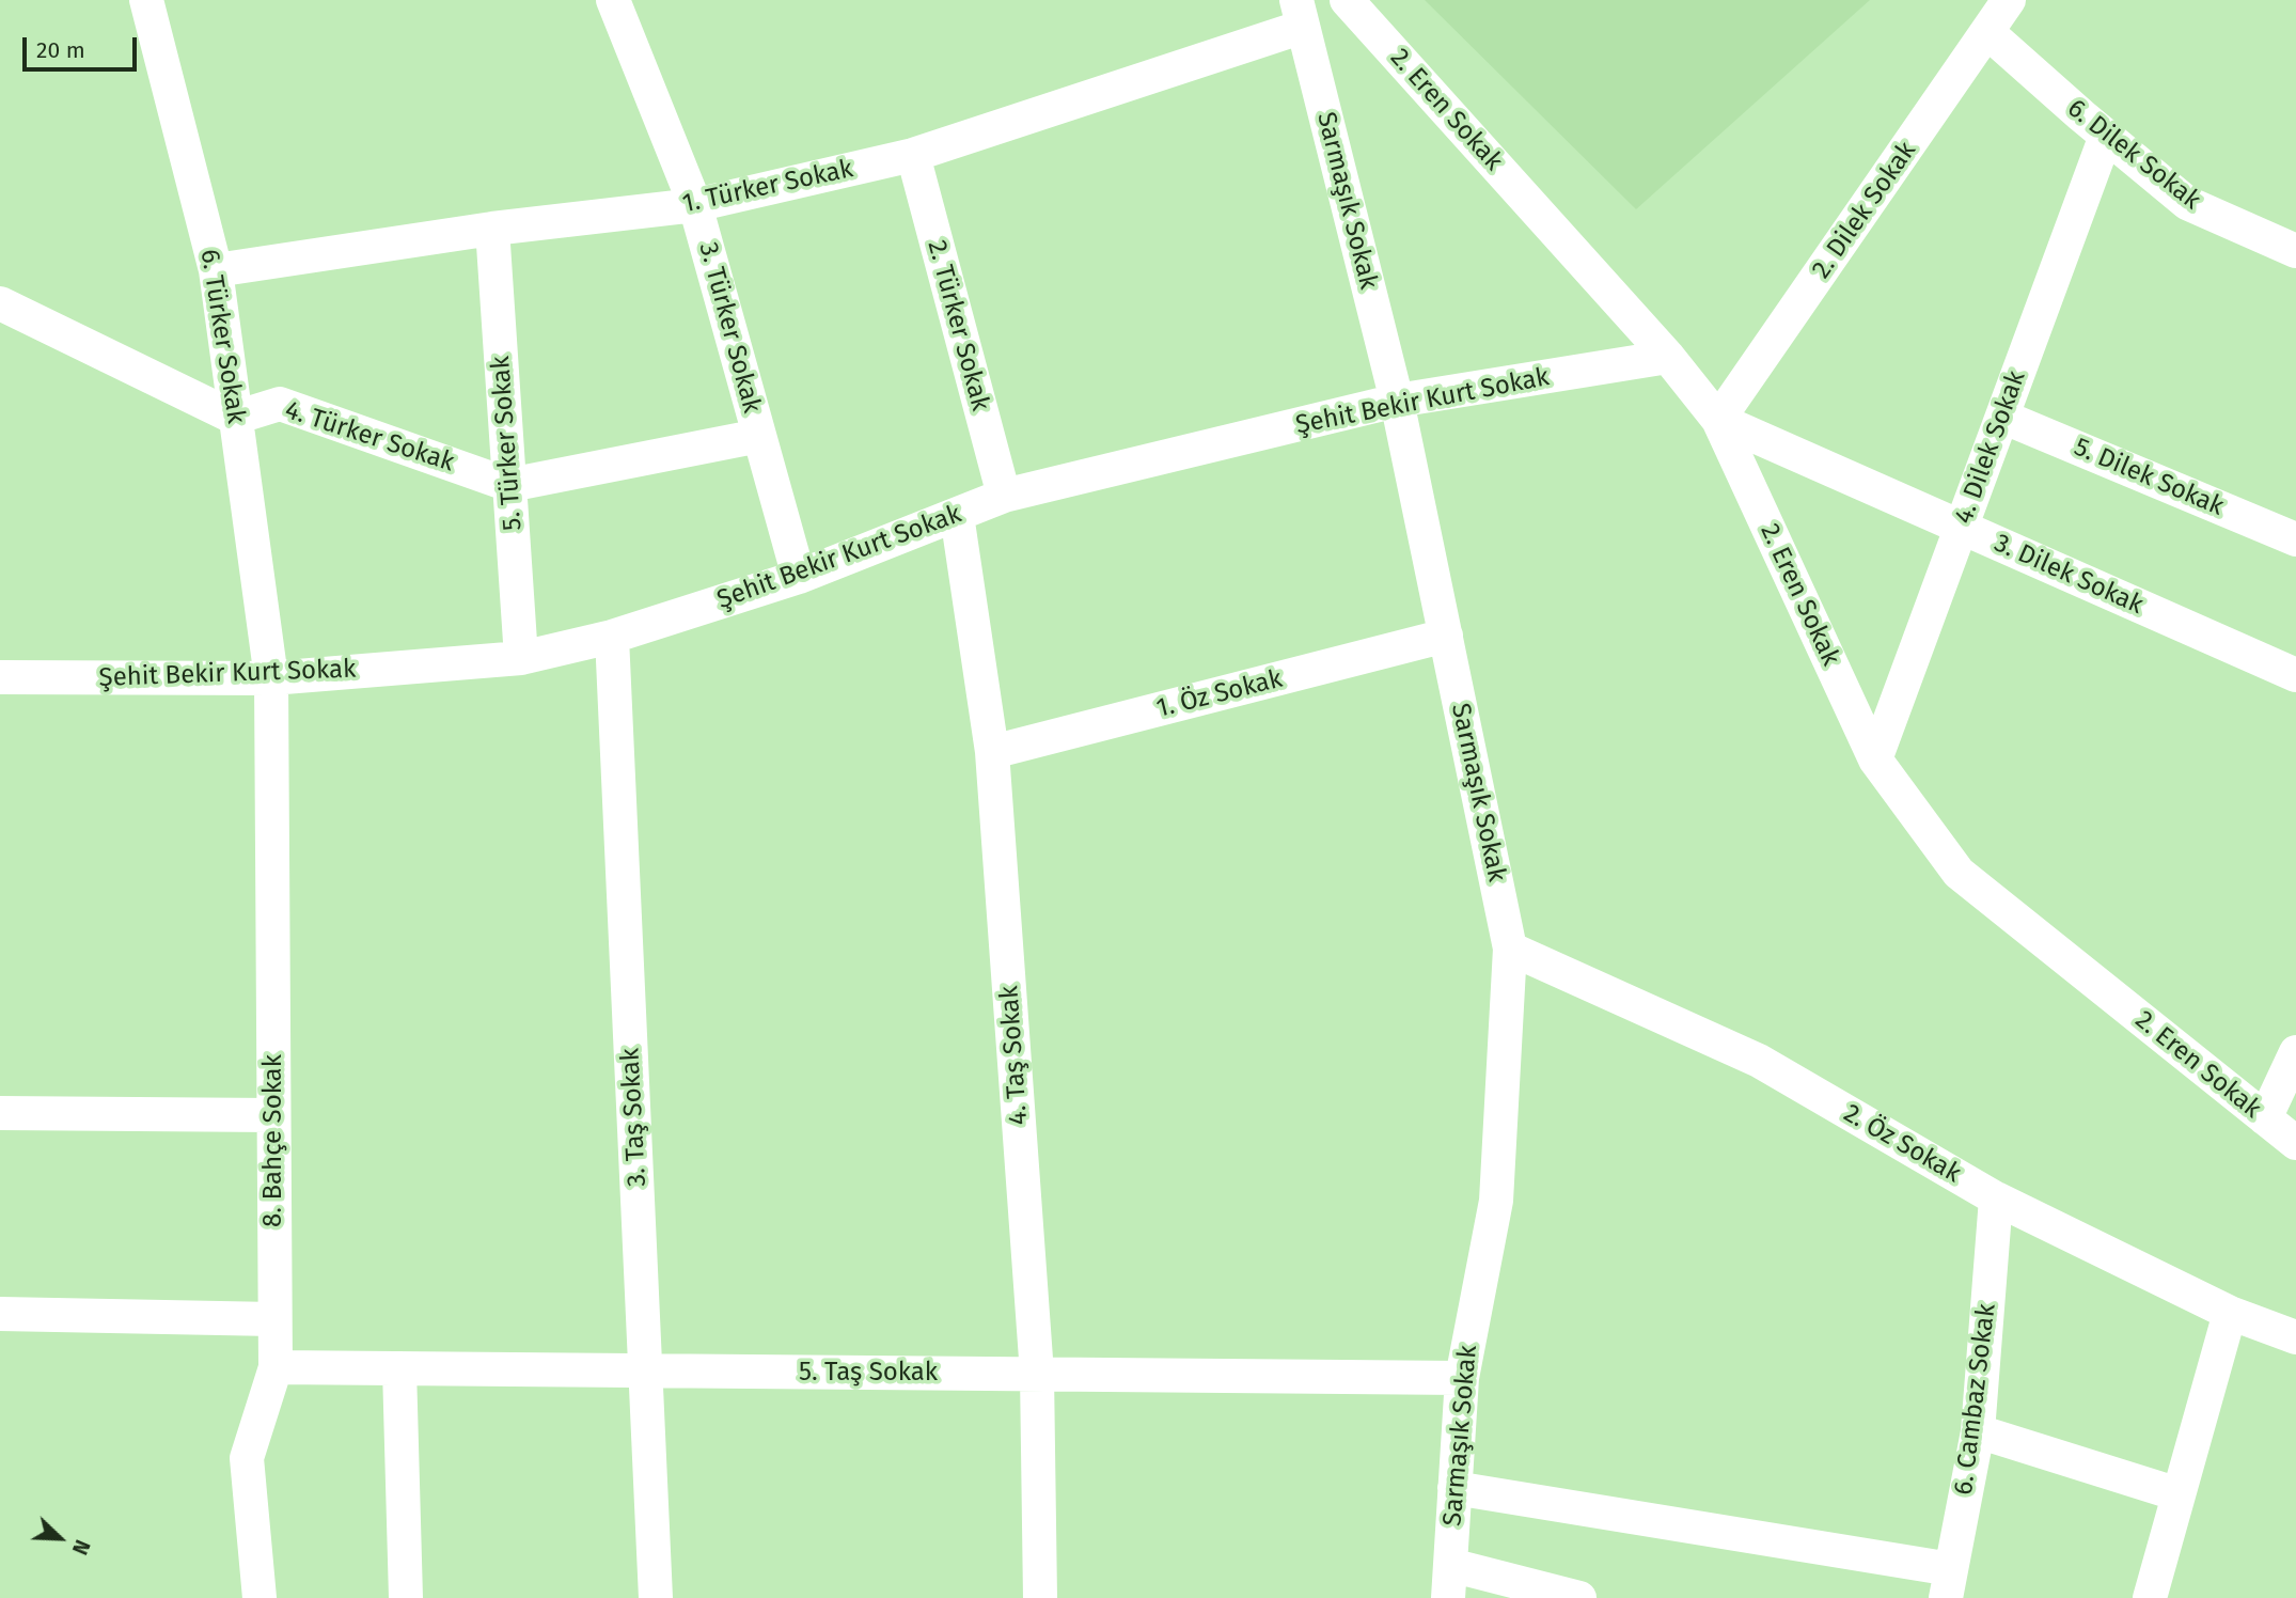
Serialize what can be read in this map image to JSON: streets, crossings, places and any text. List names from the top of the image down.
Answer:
{
  "streets": {
    "street": [
      "2. Eren Sokak",
      "6. Dilek Sokak",
      "1. Türker Sokak",
      "Sarmaşık Sokak",
      "2. Dilek Sokak",
      "2. Türker Sokak",
      "3. Türker Sokak",
      "6. Türker Sokak",
      "Şehit Bekir Kurt Sokak",
      "4. Türker Sokak",
      "5. Türker Sokak",
      "4. Dilek Sokak",
      "5. Dilek Sokak",
      "3. Dilek Sokak",
      "1. Öz Sokak",
      "4. Taş Sokak",
      "3. Taş Sokak",
      "8. Bahçe Sokak",
      "2. Öz Sokak",
      "5. Taş Sokak",
      "6. Cambaz Sokak"
    ]
  },
  "crossings": [
    ["2. Eren Sokak", "2. Dilek Sokak"],
    ["2. Eren Sokak", "Şehit Bekir Kurt Sokak"],
    ["2. Eren Sokak", "4. Dilek Sokak"],
    ["2. Eren Sokak", "3. Dilek Sokak"],
    ["6. Dilek Sokak", "2. Dilek Sokak"],
    ["6. Dilek Sokak", "4. Dilek Sokak"],
    ["1. Türker Sokak", "Sarmaşık Sokak"],
    ["1. Türker Sokak", "2. Türker Sokak"],
    ["1. Türker Sokak", "3. Türker Sokak"],
    ["1. Türker Sokak", "6. Türker Sokak"],
    ["1. Türker Sokak", "5. Türker Sokak"],
    ["Sarmaşık Sokak", "Şehit Bekir Kurt Sokak"],
    ["Sarmaşık Sokak", "1. Öz Sokak"],
    ["Sarmaşık Sokak", "2. Öz Sokak"],
    ["Sarmaşık Sokak", "5. Taş Sokak"],
    ["2. Dilek Sokak", "3. Dilek Sokak"],
    ["2. Türker Sokak", "Şehit Bekir Kurt Sokak"],
    ["3. Türker Sokak", "Şehit Bekir Kurt Sokak"],
    ["6. Türker Sokak", "Şehit Bekir Kurt Sokak"],
    ["6. Türker Sokak", "4. Türker Sokak"],
    ["6. Türker Sokak", "8. Bahçe Sokak"],
    ["Şehit Bekir Kurt Sokak", "5. Türker Sokak"],
    ["Şehit Bekir Kurt Sokak", "4. Taş Sokak"],
    ["Şehit Bekir Kurt Sokak", "3. Taş Sokak"],
    ["Şehit Bekir Kurt Sokak", "8. Bahçe Sokak"],
    ["4. Türker Sokak", "5. Türker Sokak"],
    ["4. Dilek Sokak", "5. Dilek Sokak"],
    ["4. Dilek Sokak", "3. Dilek Sokak"],
    ["1. Öz Sokak", "4. Taş Sokak"],
    ["4. Taş Sokak", "5. Taş Sokak"],
    ["3. Taş Sokak", "5. Taş Sokak"],
    ["8. Bahçe Sokak", "5. Taş Sokak"],
    ["2. Öz Sokak", "6. Cambaz Sokak"]
  ],
  "scale_bar": "20 m",
  "north": "bottom right"
}
